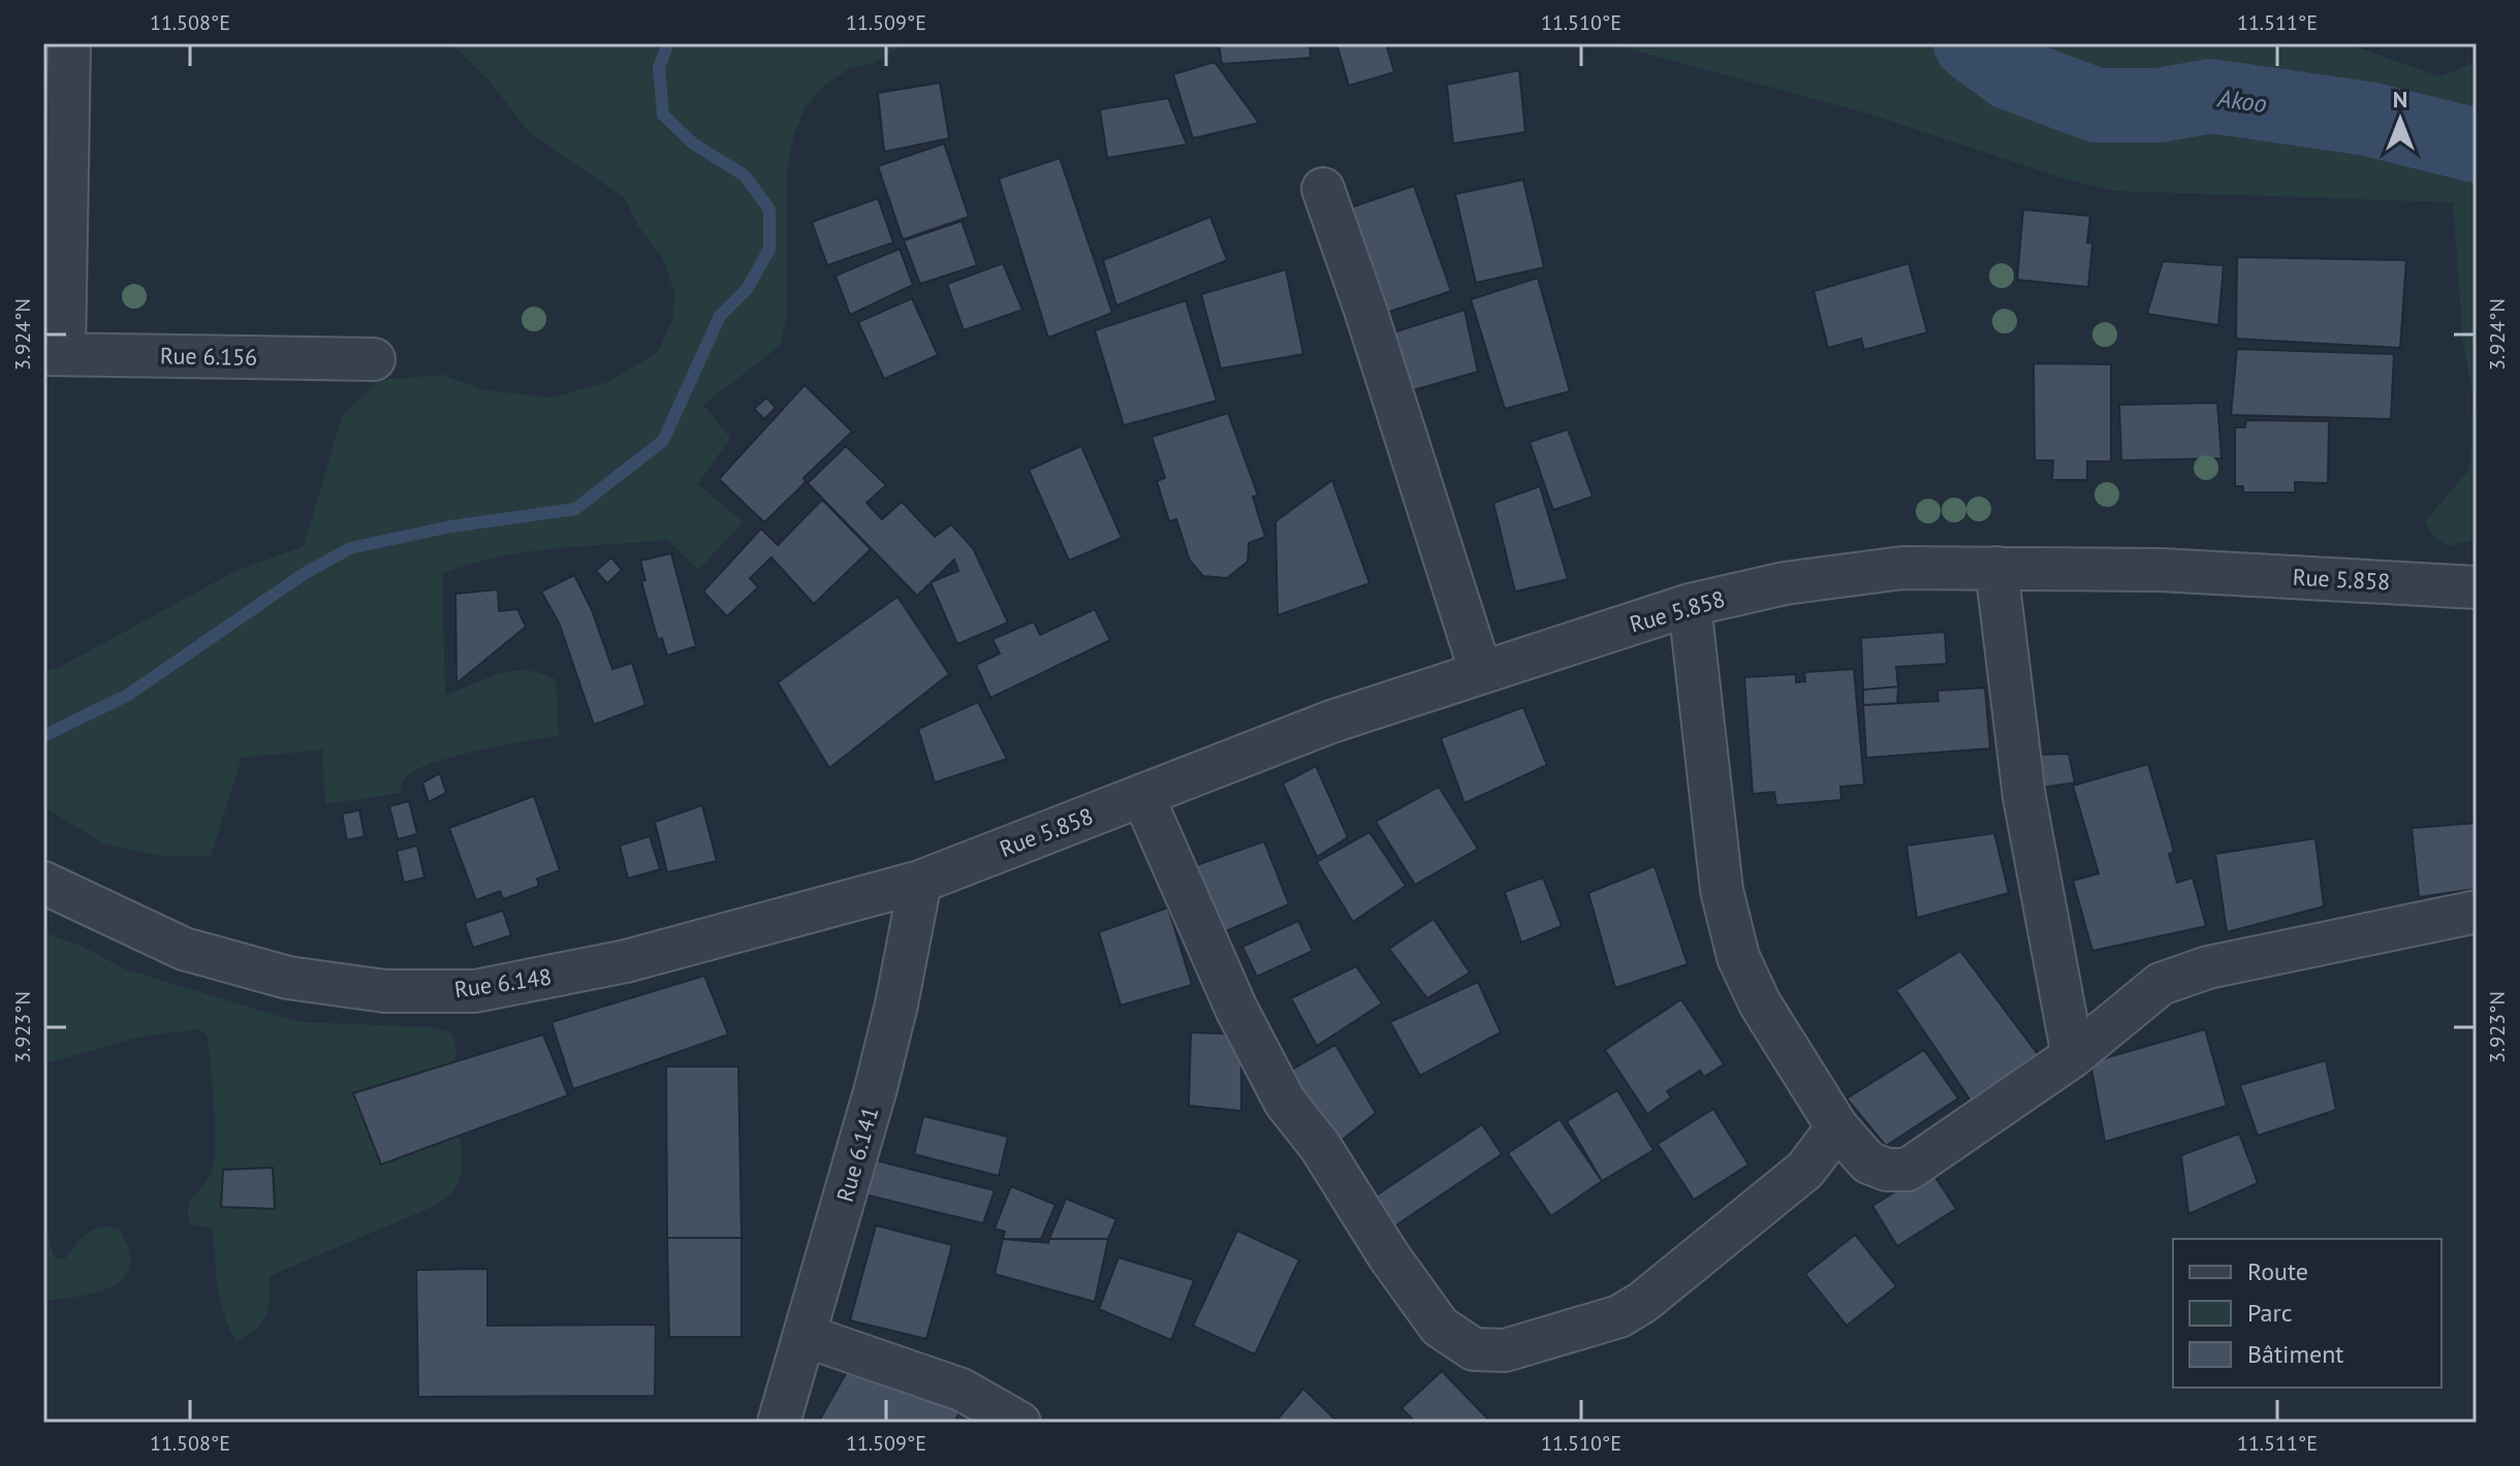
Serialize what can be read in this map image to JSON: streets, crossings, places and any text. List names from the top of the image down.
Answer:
{
  "streets": {
    "street": [
      "Rue 6.156",
      "Rue 5.858",
      "Rue 6.148",
      "Rue 6.141"
    ]
  },
  "crossings": [
    ["Rue 5.858", "Rue 6.148"],
    ["Rue 5.858", "Rue 6.141"],
    ["Rue 6.148", "Rue 6.141"]
  ],
  "water": ["Akoo"],
  "legend": ["Route", "Parc", "Bâtiment"],
  "north": "top",
  "coordinates": [
    "11.508°E",
    "11.509°E",
    "11.510°E",
    "11.511°E",
    "3.924°N",
    "3.923°N"
  ]
}
